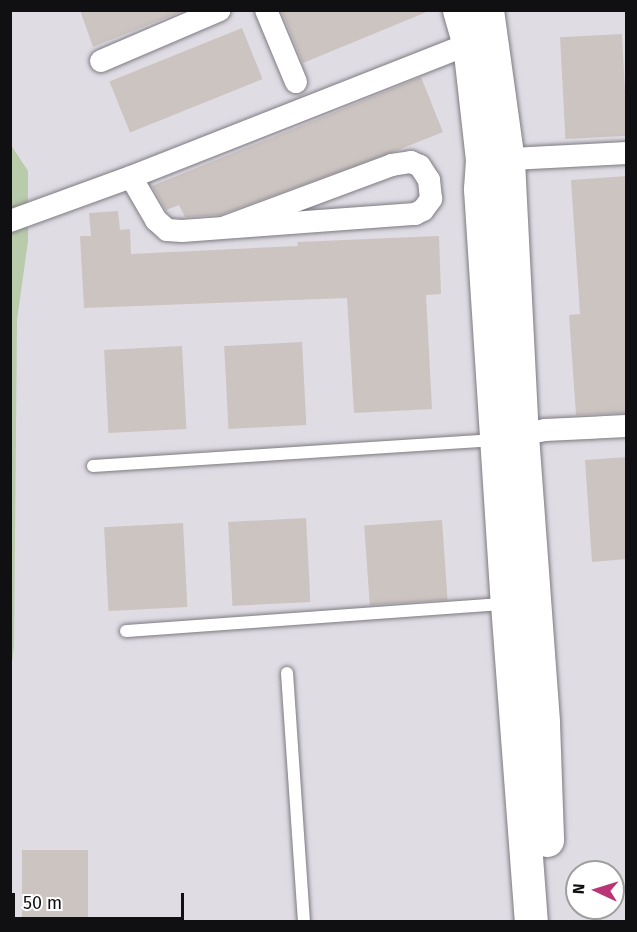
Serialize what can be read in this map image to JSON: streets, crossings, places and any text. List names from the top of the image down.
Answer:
{
  "scale_bar": "50 m",
  "north": "left"
}
